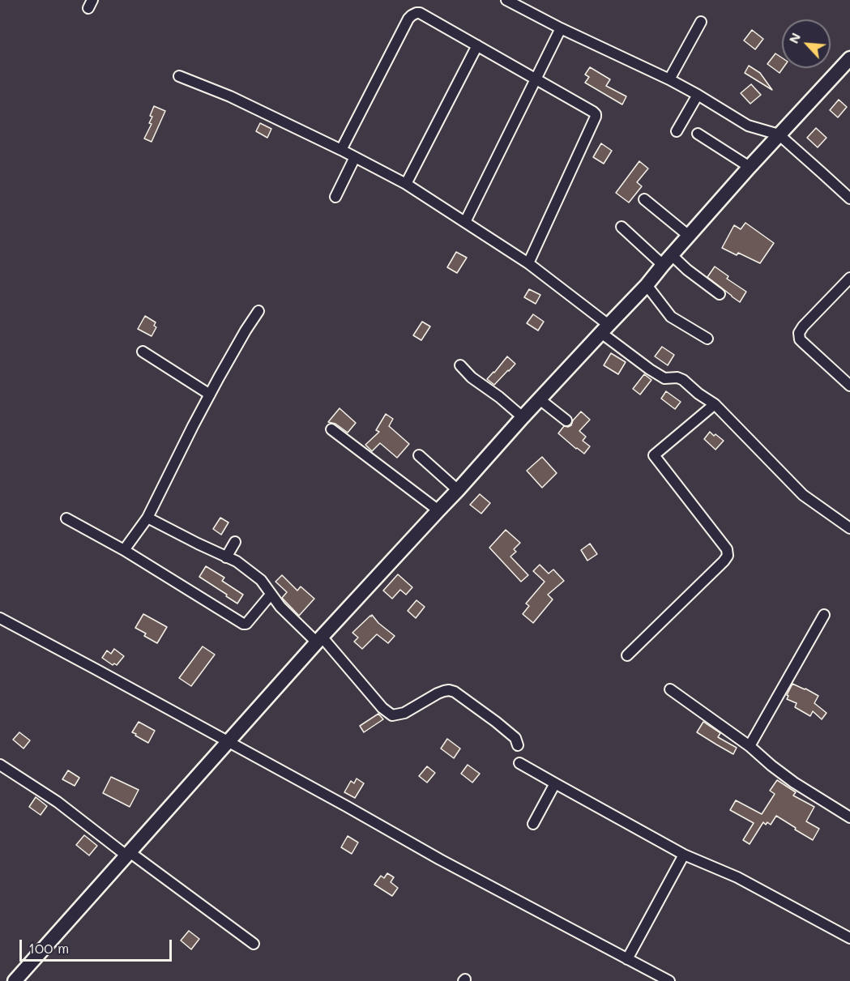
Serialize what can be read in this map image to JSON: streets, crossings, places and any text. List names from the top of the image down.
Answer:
{
  "scale_bar": "100 m",
  "north": "top left"
}
